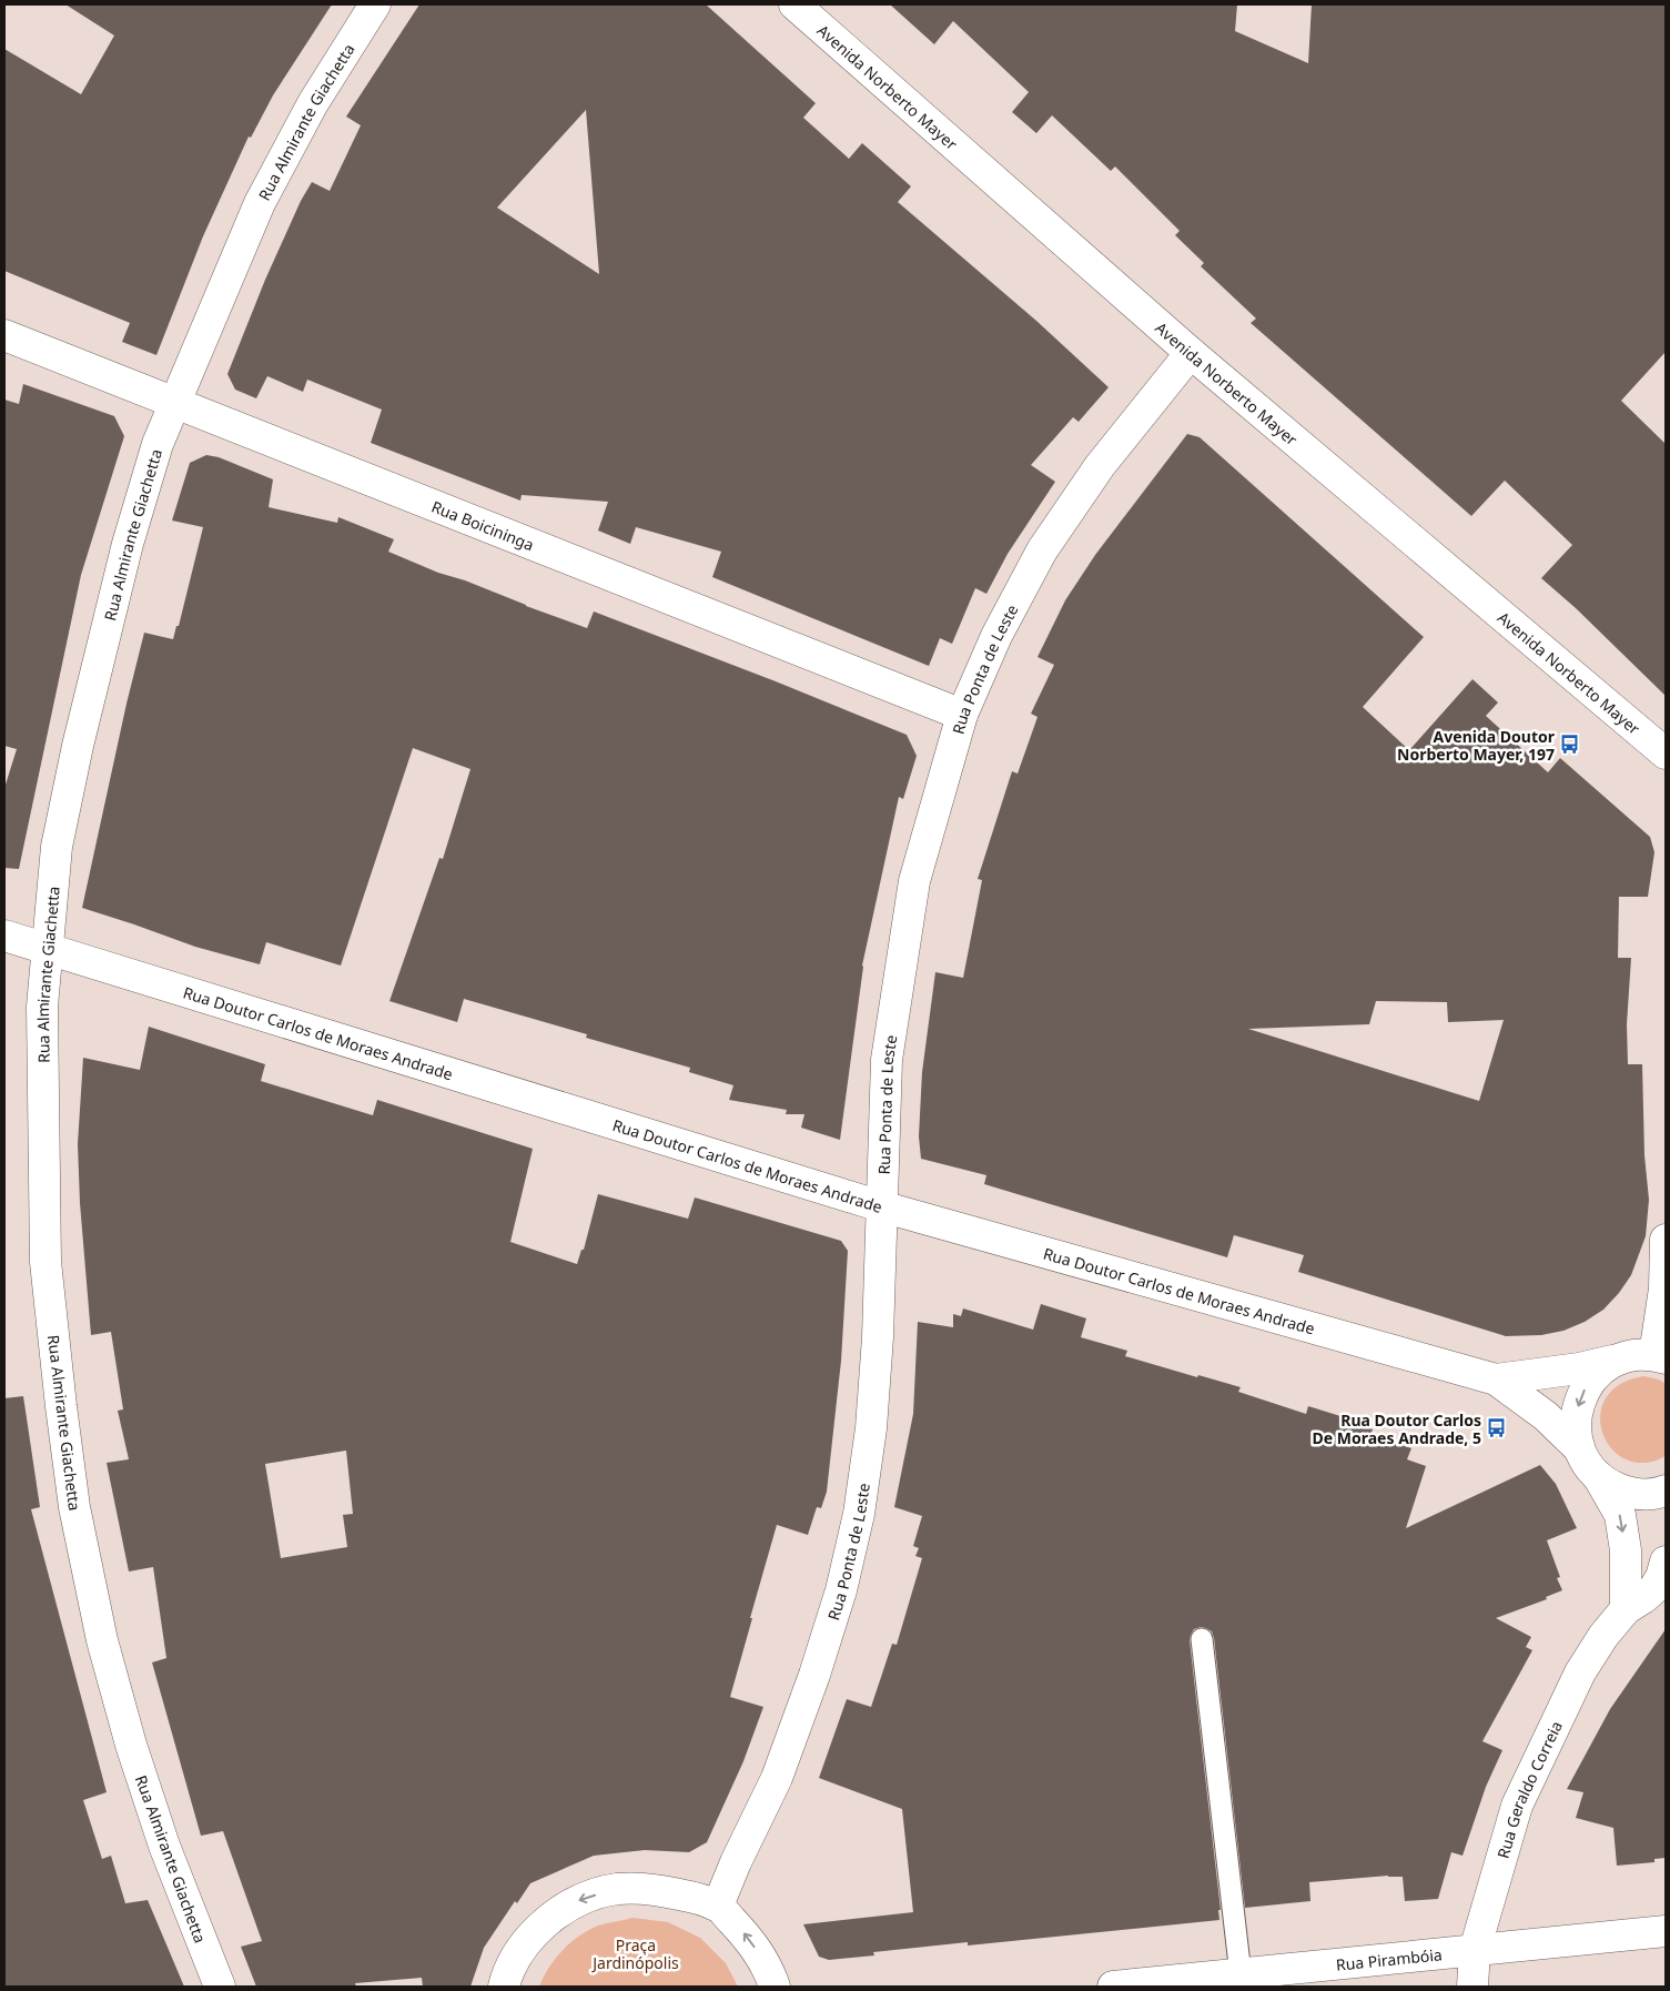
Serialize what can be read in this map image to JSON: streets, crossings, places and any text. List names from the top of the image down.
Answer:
{
  "streets": {
    "street": [
      "Avenida Norberto Mayer",
      "Rua Almirante Giachetta",
      "Rua Boicininga",
      "Rua Ponta de Leste",
      "Rua Doutor Carlos de Moraes Andrade",
      "Rua Geraldo Correia",
      "Rua Pirambóia"
    ]
  },
  "crossings": [
    ["Avenida Norberto Mayer", "Rua Ponta de Leste"],
    ["Rua Almirante Giachetta", "Rua Boicininga"],
    ["Rua Almirante Giachetta", "Rua Doutor Carlos de Moraes Andrade"],
    ["Rua Boicininga", "Rua Ponta de Leste"],
    ["Rua Ponta de Leste", "Rua Doutor Carlos de Moraes Andrade"],
    ["Rua Geraldo Correia", "Rua Pirambóia"]
  ],
  "parks": ["Praça Jardinópolis"],
  "places": {
    "bus stop": ["Avenida Doutor Norberto Mayer, 197", "Rua Doutor Carlos De Moraes Andrade, 5"]
  }
}
